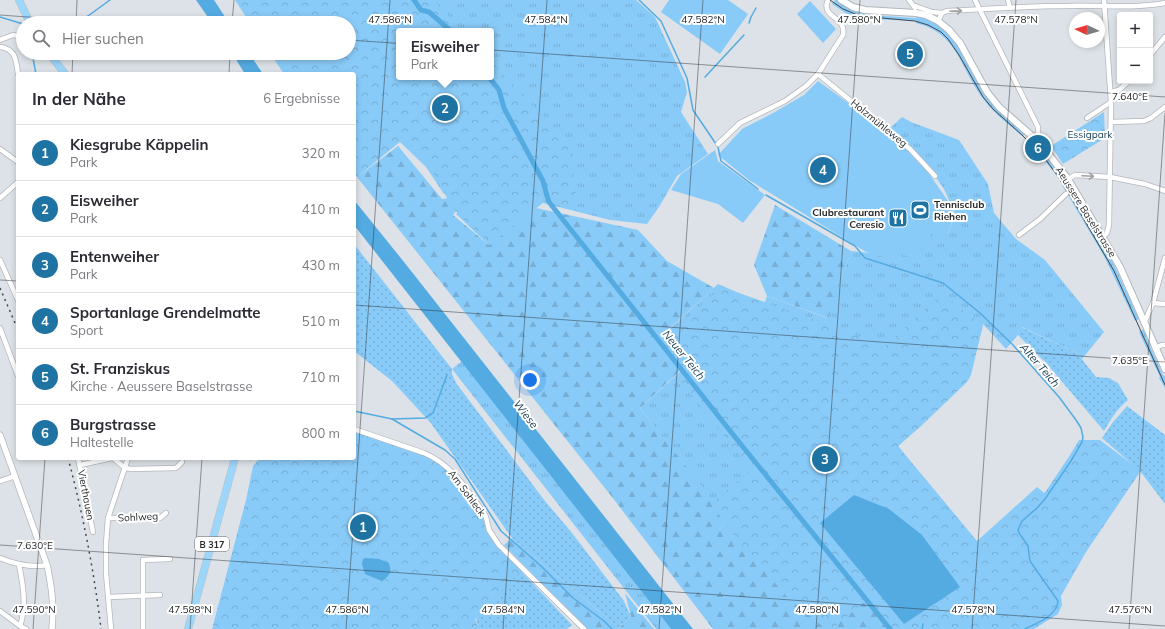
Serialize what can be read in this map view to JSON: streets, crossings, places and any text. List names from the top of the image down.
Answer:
{
  "streets": {
    "main road": ["Aeussere Baselstrasse", "B 317"],
    "street": [
      "Holzmühleweg",
      "Am Sohleck",
      "Vierthauen",
      "Sohlweg"
    ]
  },
  "water": ["Neuer Teich", "Alter Teich", "Wiese"],
  "parks": ["Essigpark"],
  "places": {
    "sports": ["Tennisclub Riehen"],
    "restaurant": ["Clubrestaurant Ceresio"]
  },
  "north": "left",
  "page": {
    "map_buttons": ["+", "−"],
    "search": "Hier suchen",
    "popup": ["Eisweiher", "Park"],
    "pins": [
      "5",
      "2",
      "6",
      "4",
      "3",
      "1"
    ],
    "heading": ["In der Nähe", "6 Ergebnisse"],
    "list": [
      {
        "mark": "1",
        "name": "Kiesgrube Käppelin",
        "note": "Park",
        "value": "320 m"
      },
      {
        "mark": "2",
        "name": "Eisweiher",
        "note": "Park",
        "value": "410 m"
      },
      {
        "mark": "3",
        "name": "Entenweiher",
        "note": "Park",
        "value": "430 m"
      },
      {
        "mark": "4",
        "name": "Sportanlage Grendelmatte",
        "note": "Sport",
        "value": "510 m"
      },
      {
        "mark": "5",
        "name": "St. Franziskus",
        "note": "Kirche · Aeussere Baselstrasse",
        "value": "710 m"
      },
      {
        "mark": "6",
        "name": "Burgstrasse",
        "note": "Haltestelle",
        "value": "800 m"
      }
    ]
  },
  "coordinates": [
    "47.586°N",
    "47.584°N",
    "47.582°N",
    "47.580°N",
    "47.578°N",
    "7.640°E",
    "7.635°E",
    "7.630°E",
    "47.590°N",
    "47.588°N",
    "47.576°N"
  ]
}
